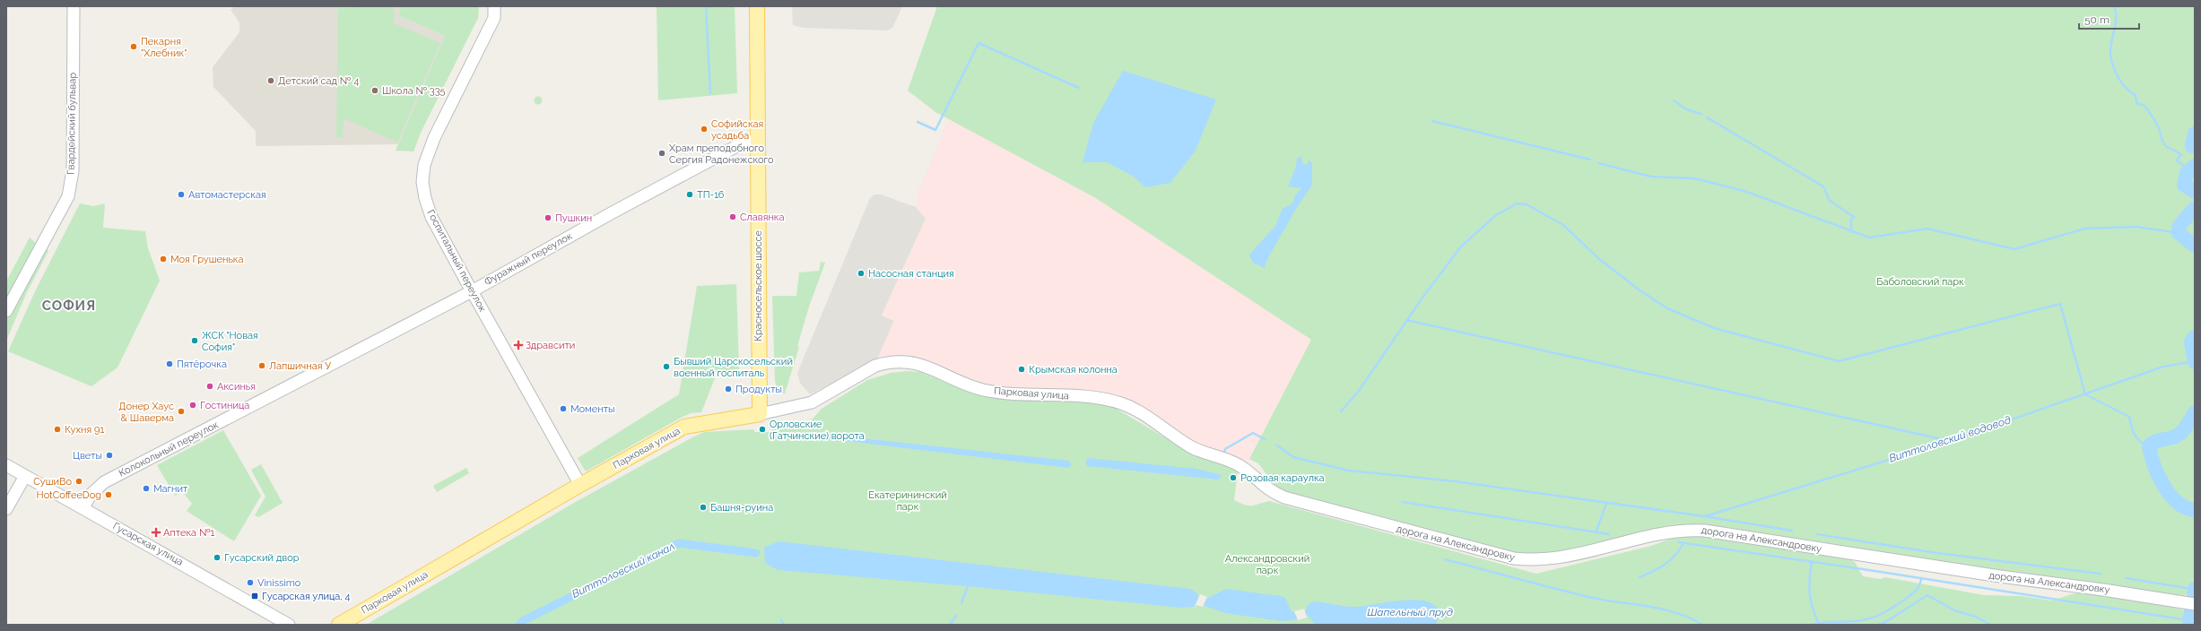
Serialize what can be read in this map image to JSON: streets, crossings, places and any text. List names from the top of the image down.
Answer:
{
  "streets": {
    "main road": ["Красносельское шоссе", "Парковая улица"],
    "street": [
      "Гвардейский бульвар",
      "Фуражный переулок",
      "Госпитальный переулок",
      "Колокольный переулок",
      "дорога на Александровку",
      "Гусарская улица"
    ]
  },
  "crossings": [
    ["Фуражный переулок", "Госпитальный переулок"],
    ["Фуражный переулок", "Красносельское шоссе"],
    ["Фуражный переулок", "Колокольный переулок"],
    ["Госпитальный переулок", "Парковая улица"],
    ["Госпитальный переулок", "Колокольный переулок"],
    ["Красносельское шоссе", "Парковая улица"],
    ["Парковая улица", "дорога на Александровку"],
    ["Колокольный переулок", "Гусарская улица"]
  ],
  "districts": ["СОФИЯ"],
  "water": ["Виттоловский водовод", "Виттоловский канал", "Шапельный пруд"],
  "parks": ["Баболовский парк", "Екатерининский парк", "Александровский парк"],
  "places": {
    "other": [
      "Пекарня \"Хлебник\"",
      "Детский сад № 4",
      "Школа № 335",
      "Софийская усадьба",
      "Храм преподобного Сергия Радонежского",
      "Автомастерская",
      "ТП-16",
      "Славянка",
      "Пушкин",
      "Моя Грушенька",
      "Насосная станция",
      "ЖСК \"Новая София\"",
      "Пятёрочка",
      "Лапшичная У",
      "Бывший Царскосельский военный госпиталь",
      "Крымская колонна",
      "Аксинья",
      "Продукты",
      "Гостиница",
      "Моменты",
      "Донер Хаус & Шаверма",
      "Кухня 91",
      "Орловские (Гатчинские) ворота",
      "Цветы",
      "Розовая караулка",
      "СушиВо",
      "Магнит",
      "HotCoffeeDog",
      "Башня-руина",
      "Гусарский двор",
      "Vinissimo"
    ],
    "health": ["Здравсити", "Аптека №1"],
    "transit": ["Гусарская улица, 4"]
  },
  "scale_bar": "50 m"
}
